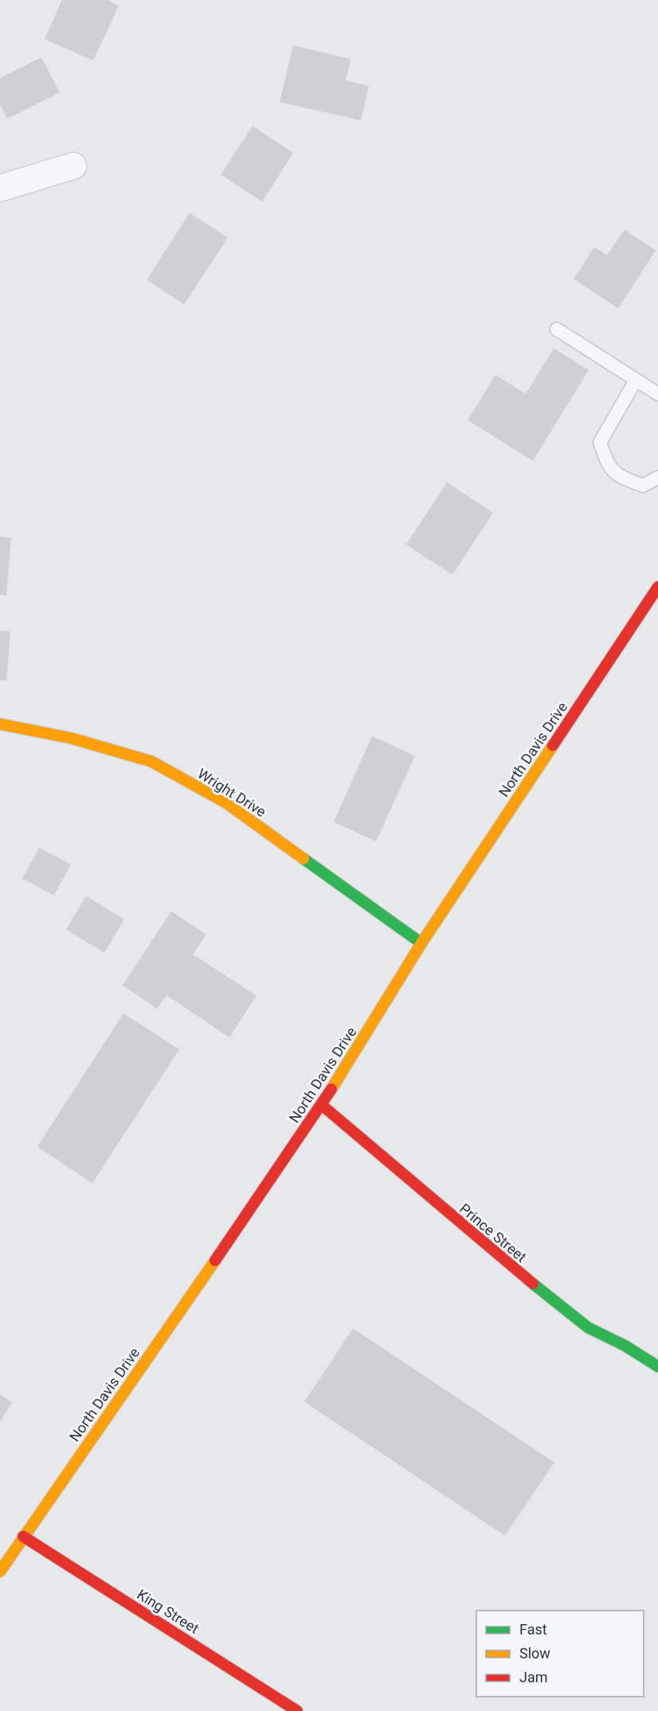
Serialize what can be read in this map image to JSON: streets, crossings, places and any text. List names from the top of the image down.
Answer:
{
  "streets": {
    "street": [
      "North Davis Drive",
      "Wright Drive",
      "Prince Street",
      "King Street"
    ]
  },
  "crossings": [
    ["North Davis Drive", "Wright Drive"],
    ["North Davis Drive", "Prince Street"],
    ["North Davis Drive", "King Street"]
  ],
  "legend": ["Fast", "Slow", "Jam"]
}
